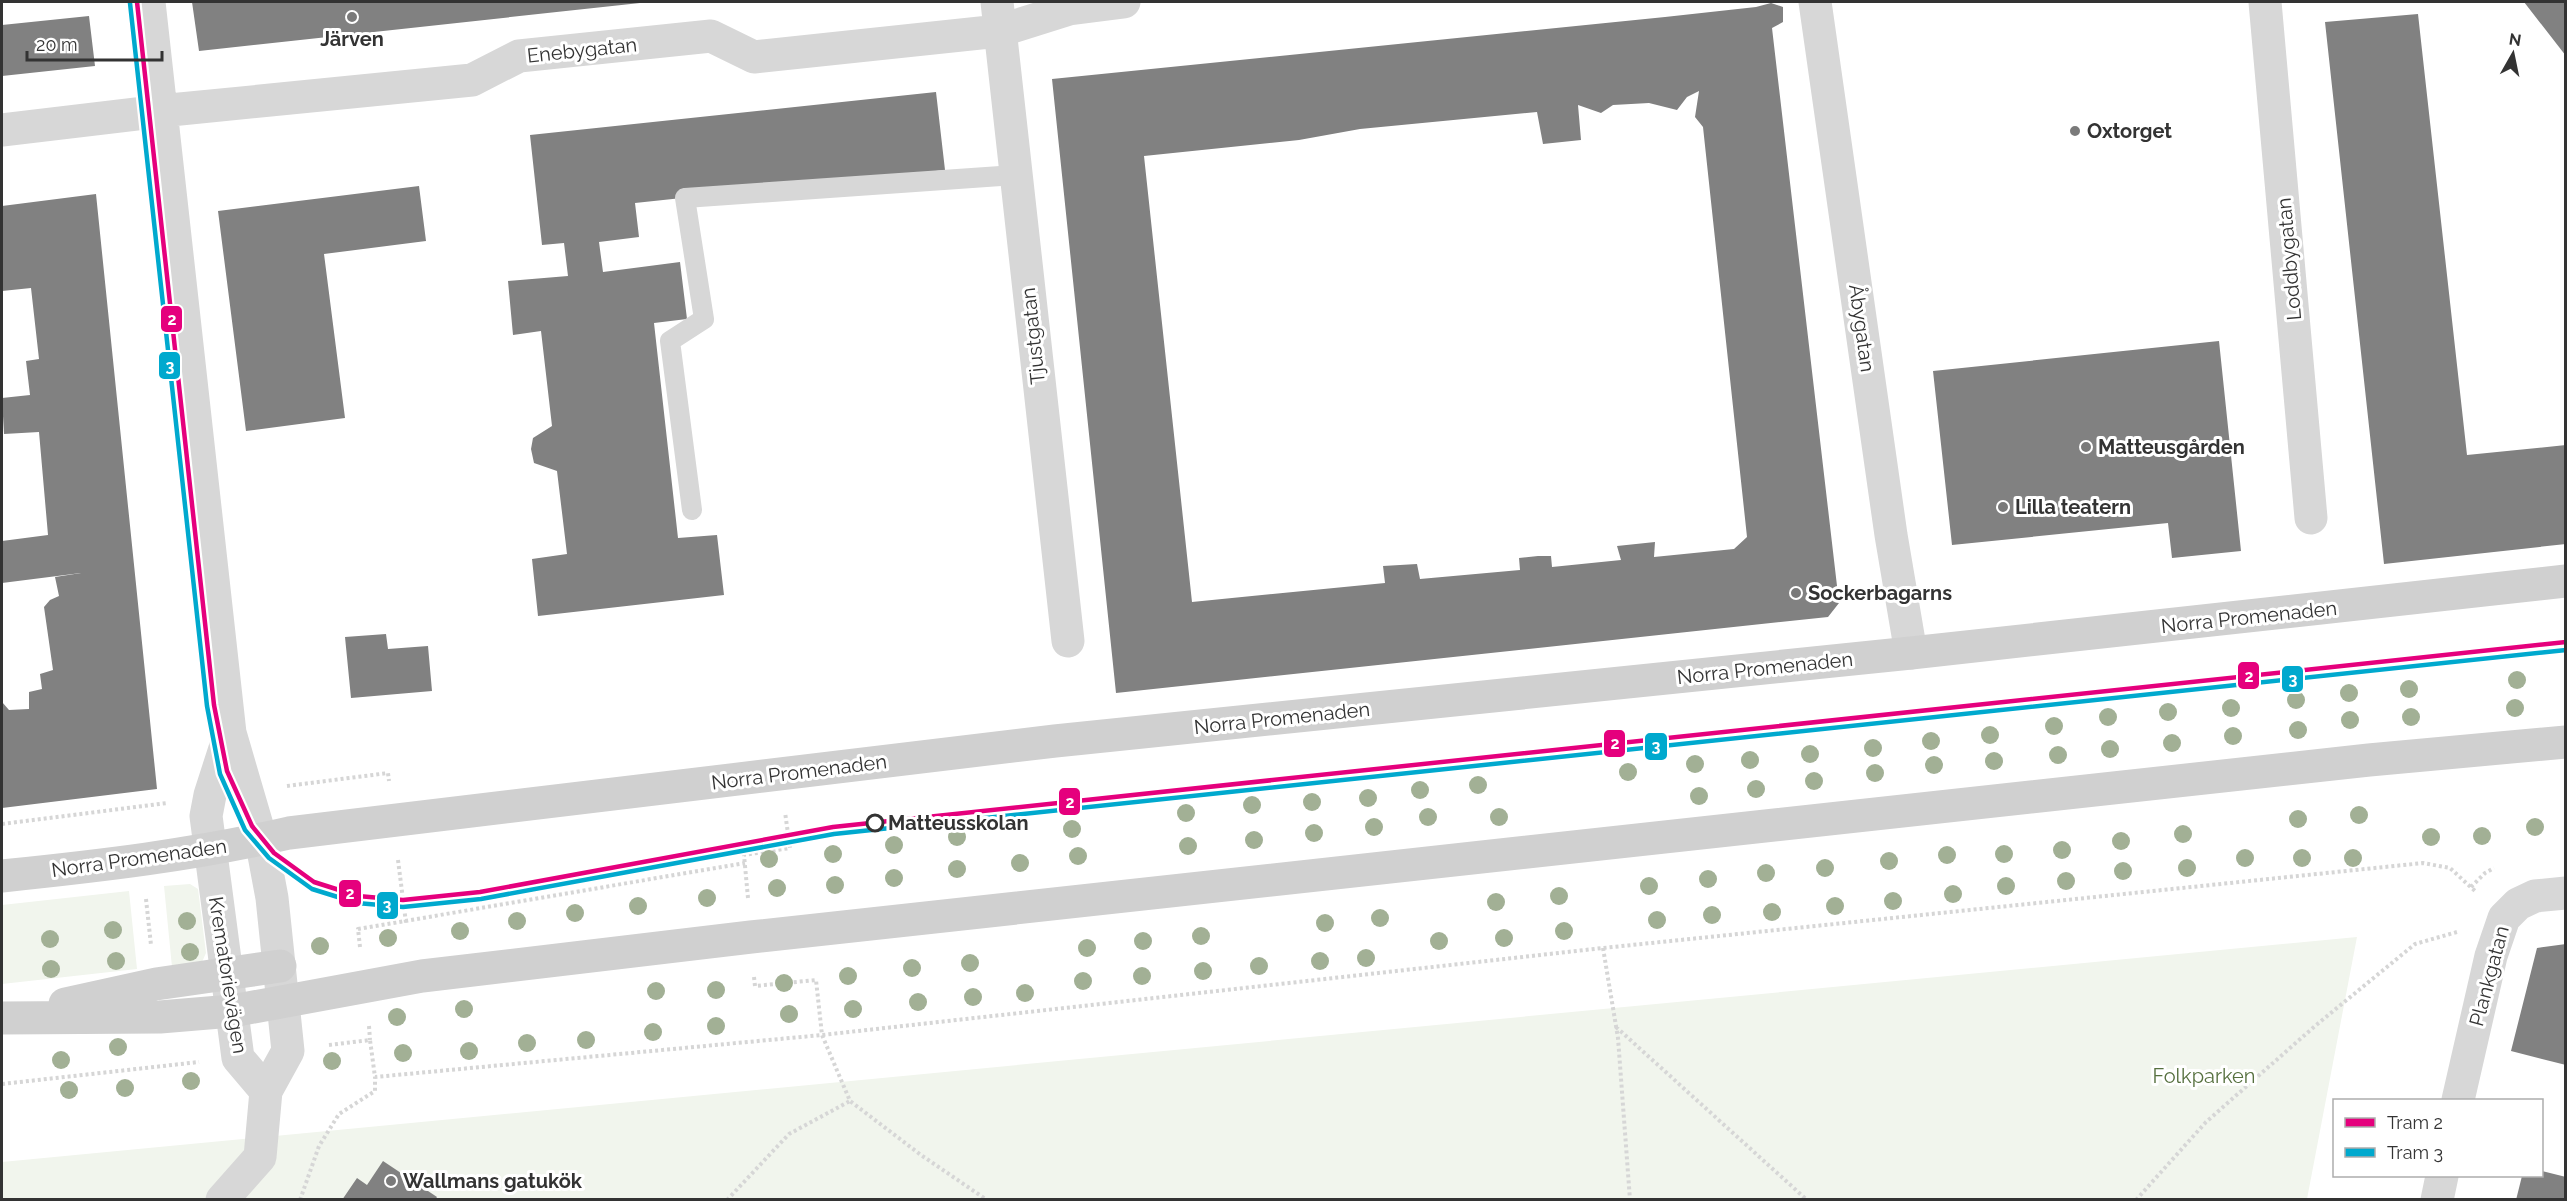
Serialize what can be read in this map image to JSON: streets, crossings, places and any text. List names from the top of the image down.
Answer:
{
  "streets": {
    "main road": ["Norra Promenaden"],
    "street": [
      "Enebygatan",
      "Loddbygatan",
      "Åbygatan",
      "Tjustgatan",
      "Krematorievägen",
      "Plankgatan"
    ]
  },
  "crossings": [
    ["Enebygatan", "Tjustgatan"],
    ["Åbygatan", "Norra Promenaden"],
    ["Norra Promenaden", "Krematorievägen"]
  ],
  "parks": ["Folkparken"],
  "places": [
    "Järven",
    "Oxtorget",
    "Matteusgården",
    "Lilla teatern",
    "Sockerbagarns",
    "Matteusskolan",
    "Wallmans gatukök"
  ],
  "lines": ["tram line 2", "tram line 3"],
  "legend": ["Tram 2", "Tram 3"],
  "scale_bar": "20 m",
  "north": "top"
}
